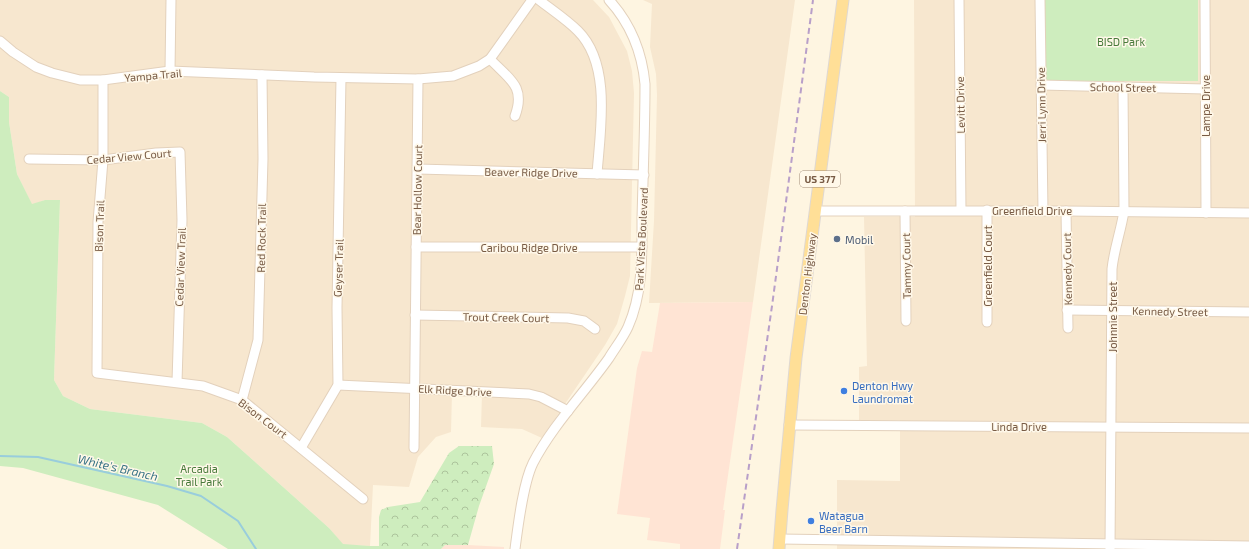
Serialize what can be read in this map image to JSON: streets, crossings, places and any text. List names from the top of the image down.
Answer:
{
  "streets": {
    "main road": ["US 377", "Denton Highway"],
    "street": [
      "Yampa Trail",
      "School Street",
      "Levitt Drive",
      "Jerri Lynn Drive",
      "Lampe Drive",
      "Cedar View Court",
      "Beaver Ridge Drive",
      "Bear Hollow Court",
      "Greenfield Drive",
      "Bison Trail",
      "Red Rock Trail",
      "Park Vista Boulevard",
      "Caribou Ridge Drive",
      "Tammy Court",
      "Greenfield Court",
      "Cedar View Trail",
      "Geyser Trail",
      "Kennedy Court",
      "Kennedy Street",
      "Trout Creek Court",
      "Johnnie Street",
      "Elk Ridge Drive",
      "Bison Court",
      "Linda Drive"
    ]
  },
  "crossings": [
    ["Yampa Trail", "Bear Hollow Court"],
    ["Yampa Trail", "Bison Trail"],
    ["Yampa Trail", "Red Rock Trail"],
    ["Yampa Trail", "Geyser Trail"],
    ["School Street", "Jerri Lynn Drive"],
    ["School Street", "Lampe Drive"],
    ["School Street", "Johnnie Street"],
    ["Levitt Drive", "Greenfield Drive"],
    ["Jerri Lynn Drive", "Greenfield Drive"],
    ["Lampe Drive", "Greenfield Drive"],
    ["Cedar View Court", "Bison Trail"],
    ["Cedar View Court", "Cedar View Trail"],
    ["Beaver Ridge Drive", "Bear Hollow Court"],
    ["Beaver Ridge Drive", "Park Vista Boulevard"],
    ["Bear Hollow Court", "Caribou Ridge Drive"],
    ["Bear Hollow Court", "Trout Creek Court"],
    ["Bear Hollow Court", "Elk Ridge Drive"],
    ["Greenfield Drive", "Tammy Court"],
    ["Greenfield Drive", "Greenfield Court"],
    ["Greenfield Drive", "Kennedy Court"],
    ["Greenfield Drive", "Denton Highway"],
    ["Greenfield Drive", "Johnnie Street"],
    ["Bison Trail", "Bison Court"],
    ["Red Rock Trail", "Bison Court"],
    ["Park Vista Boulevard", "Caribou Ridge Drive"],
    ["Park Vista Boulevard", "Elk Ridge Drive"],
    ["Cedar View Trail", "Bison Court"],
    ["Geyser Trail", "Elk Ridge Drive"],
    ["Kennedy Court", "Kennedy Street"],
    ["Denton Highway", "Linda Drive"],
    ["Kennedy Street", "Johnnie Street"],
    ["Johnnie Street", "Linda Drive"]
  ],
  "water": ["White's Branch"],
  "parks": ["BISD Park", "Arcadia Trail Park"],
  "places": ["Mobil", "Denton Hwy Laundromat", "Watagua Beer Barn"]
}
